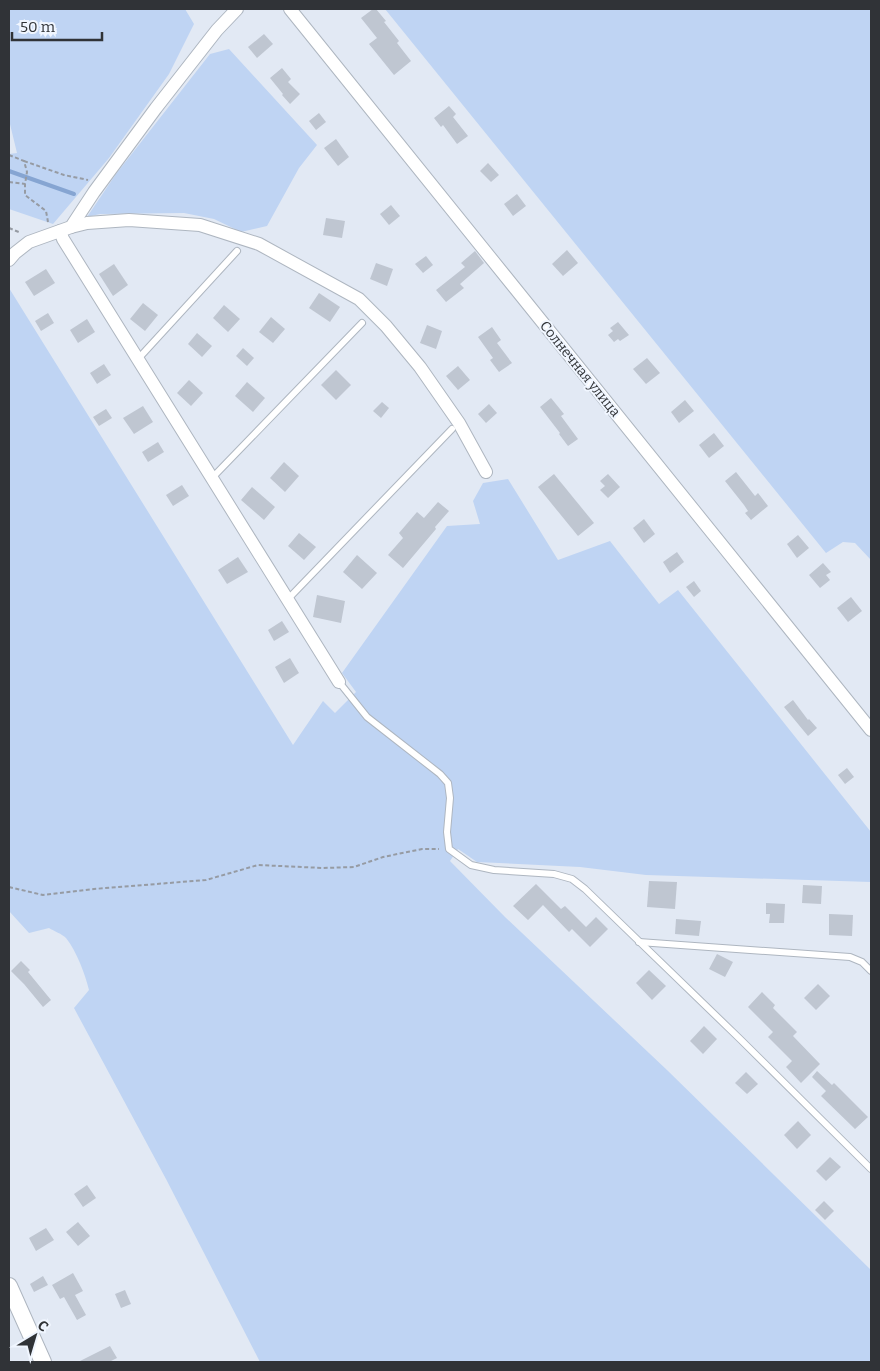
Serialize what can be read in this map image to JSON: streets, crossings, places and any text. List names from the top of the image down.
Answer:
{
  "streets": {
    "street": ["Солнечная улица"]
  },
  "scale_bar": "50 m",
  "north": "top right"
}
